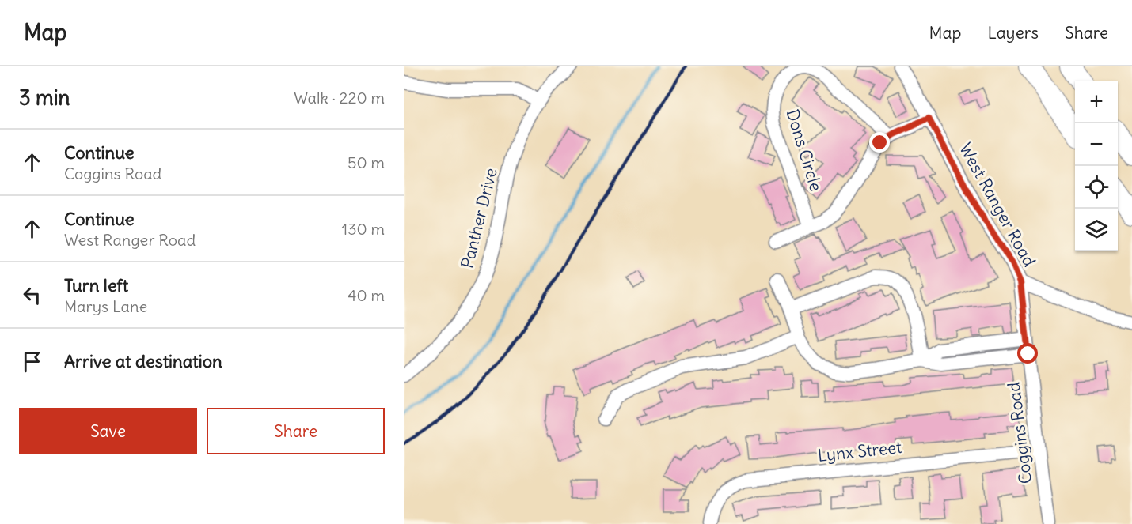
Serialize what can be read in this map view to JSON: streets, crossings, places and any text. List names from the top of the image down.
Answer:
{
  "streets": {
    "street": [
      "Dons Circle",
      "West Ranger Road",
      "Panther Drive",
      "Coggins Road",
      "Lynx Street"
    ]
  },
  "crossings": [
    ["West Ranger Road", "Coggins Road"],
    ["Coggins Road", "Lynx Street"]
  ],
  "page": {
    "header": "Map",
    "nav": ["Map", "Layers", "Share"],
    "heading": ["3 min", "Walk · 220 m"],
    "map_buttons": ["+", "−"],
    "list": [
      ["Continue", "Coggins Road", "50 m"],
      ["Continue", "West Ranger Road", "130 m"],
      ["Turn left", "Marys Lane", "40 m"],
      "Arrive at destination"
    ],
    "buttons": ["Save", "Share"]
  }
}
